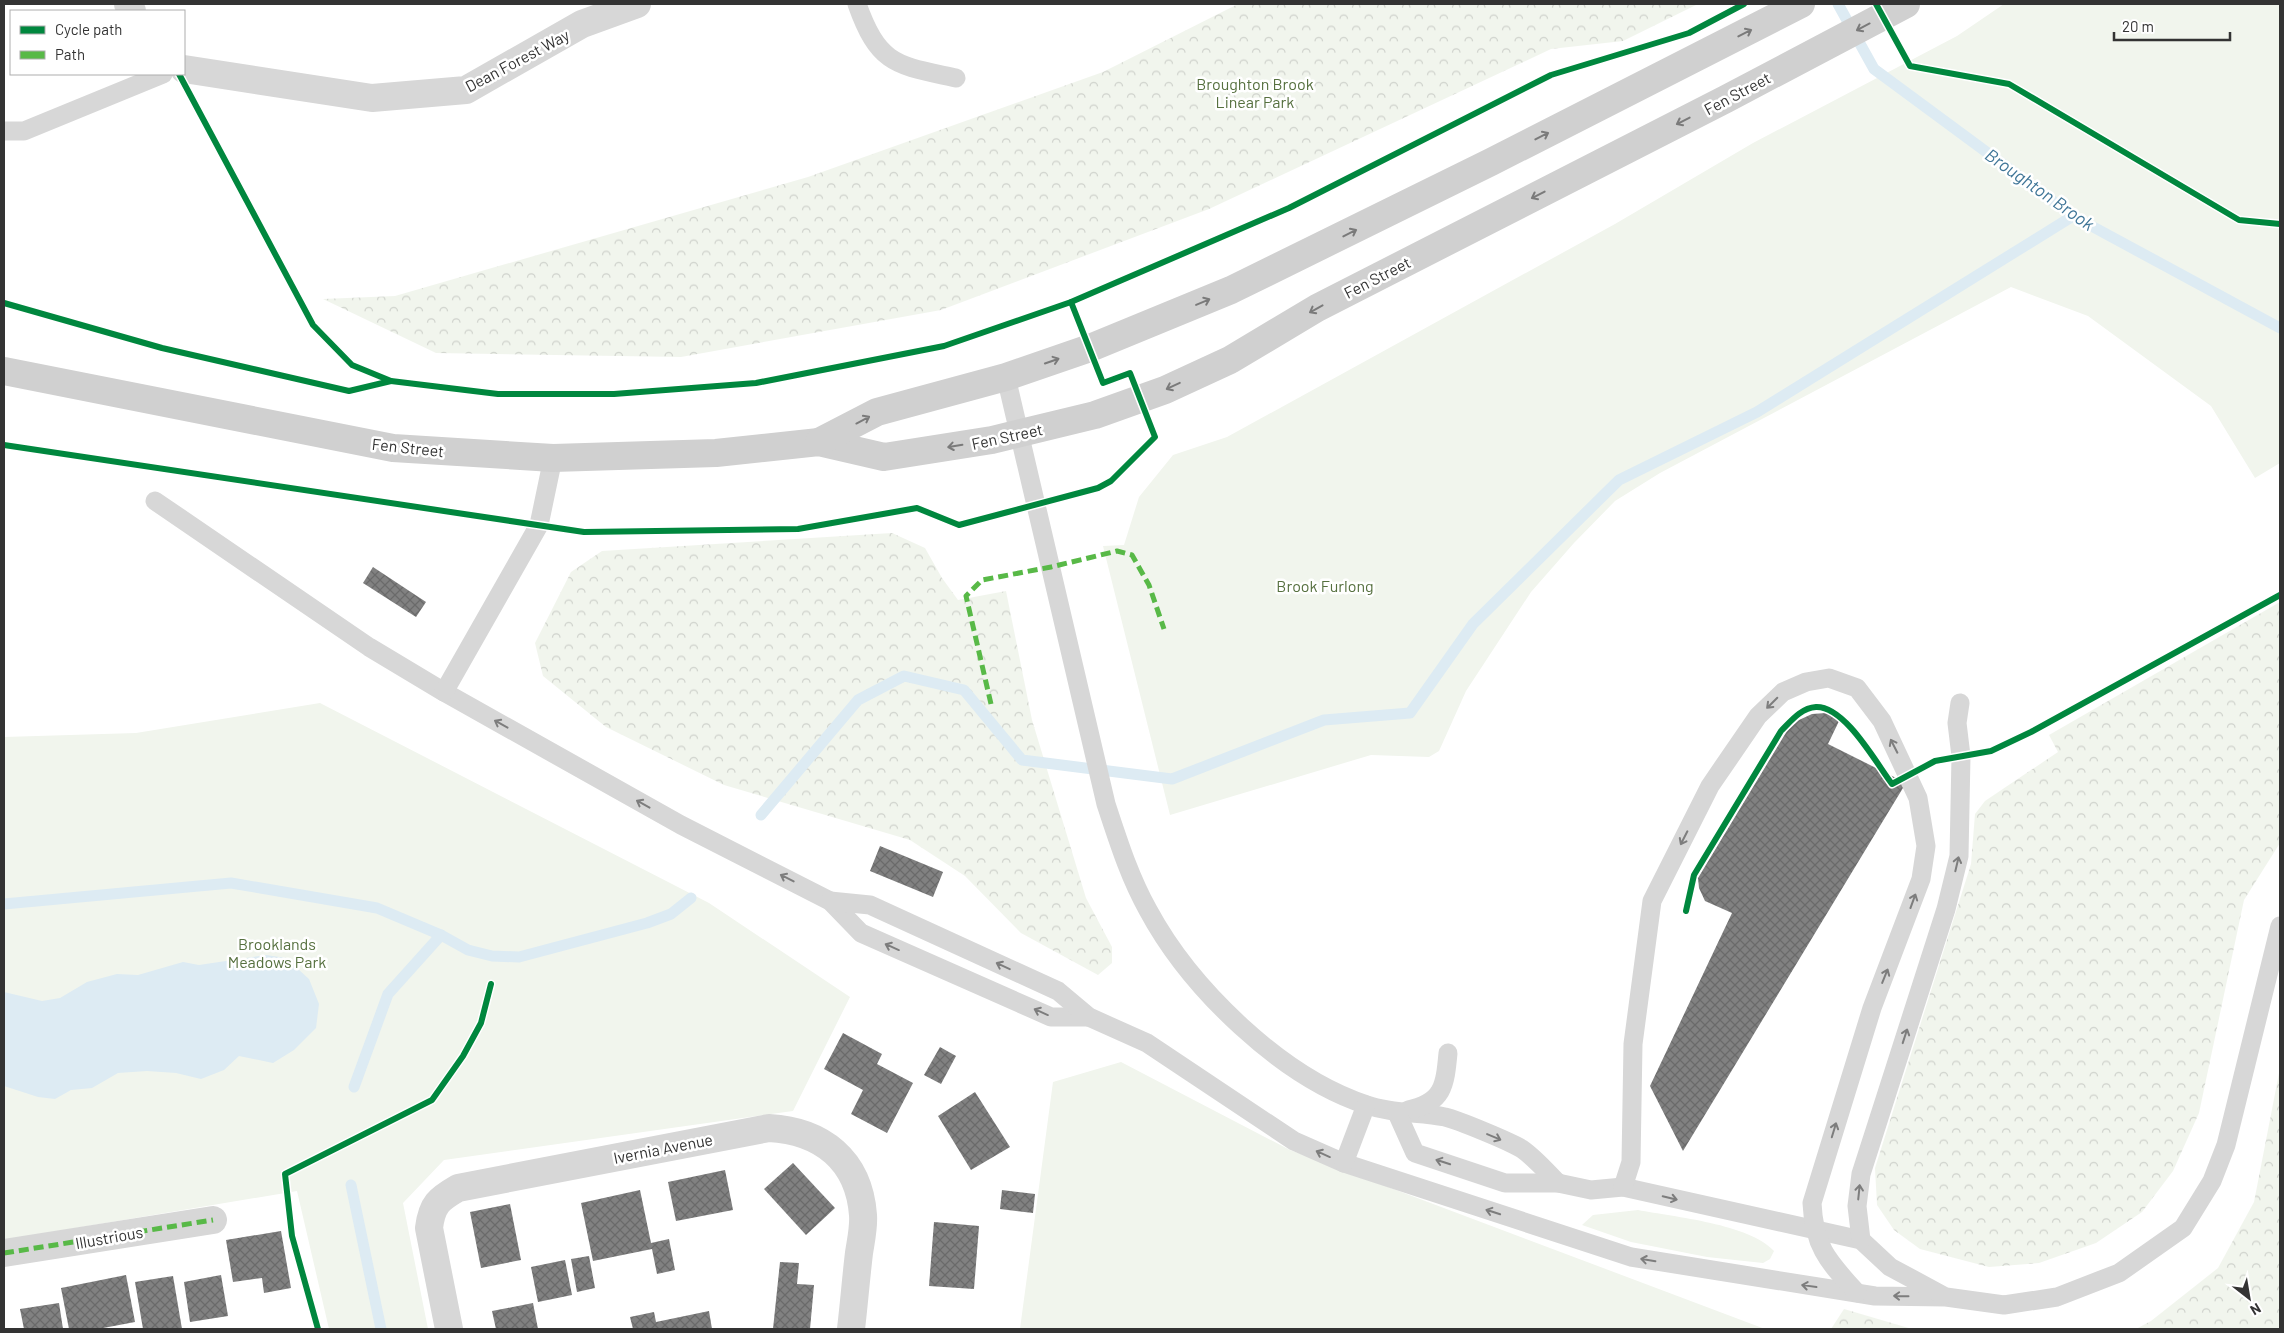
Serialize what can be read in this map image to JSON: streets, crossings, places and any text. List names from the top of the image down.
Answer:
{
  "streets": {
    "street": [
      "Dean Forest Way",
      "Fen Street",
      "Ivernia Avenue",
      "Illustrious"
    ]
  },
  "water": ["Broughton Brook"],
  "parks": ["Broughton Brook Linear Park", "Brook Furlong", "Brooklands Meadows Park"],
  "legend": ["Cycle path", "Path"],
  "scale_bar": "20 m",
  "north": "bottom right"
}
